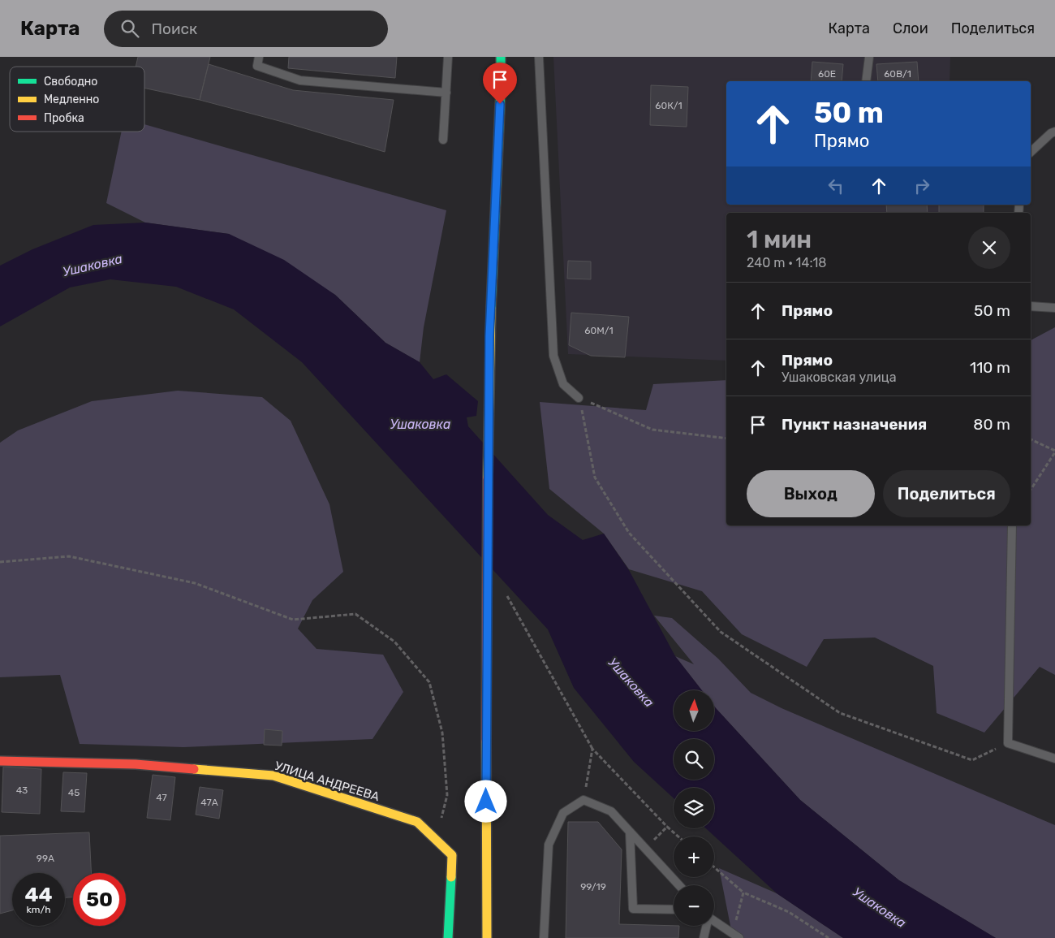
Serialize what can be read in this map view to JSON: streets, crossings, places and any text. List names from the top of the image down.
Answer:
{
  "streets": {
    "main road": ["УЛИЦА АНДРЕЕВА"]
  },
  "water": ["Ушаковка"],
  "house_numbers": [
    "60Е",
    "60В/1",
    "60К/1",
    "60М/1",
    "43",
    "45",
    "47",
    "47А",
    "99А",
    "99/19"
  ],
  "legend": ["Свободно", "Медленно", "Пробка"],
  "north": "top",
  "page": {
    "header": "Карта",
    "search": "Поиск",
    "nav": ["Карта", "Слои", "Поделиться"],
    "turn": ["50 m", "Прямо"],
    "heading": ["1 мин", "240 m · 14:18"],
    "list": [
      {
        "name": "Прямо",
        "value": "50 m"
      },
      {
        "name": "Прямо",
        "note": "Ушаковская улица",
        "value": "110 m"
      },
      {
        "name": "Пункт назначения",
        "value": "80 m"
      }
    ],
    "buttons": ["Выход", "Поделиться"],
    "map_buttons": ["+", "−"],
    "speed": "44 km/h",
    "limit": "50"
  }
}
